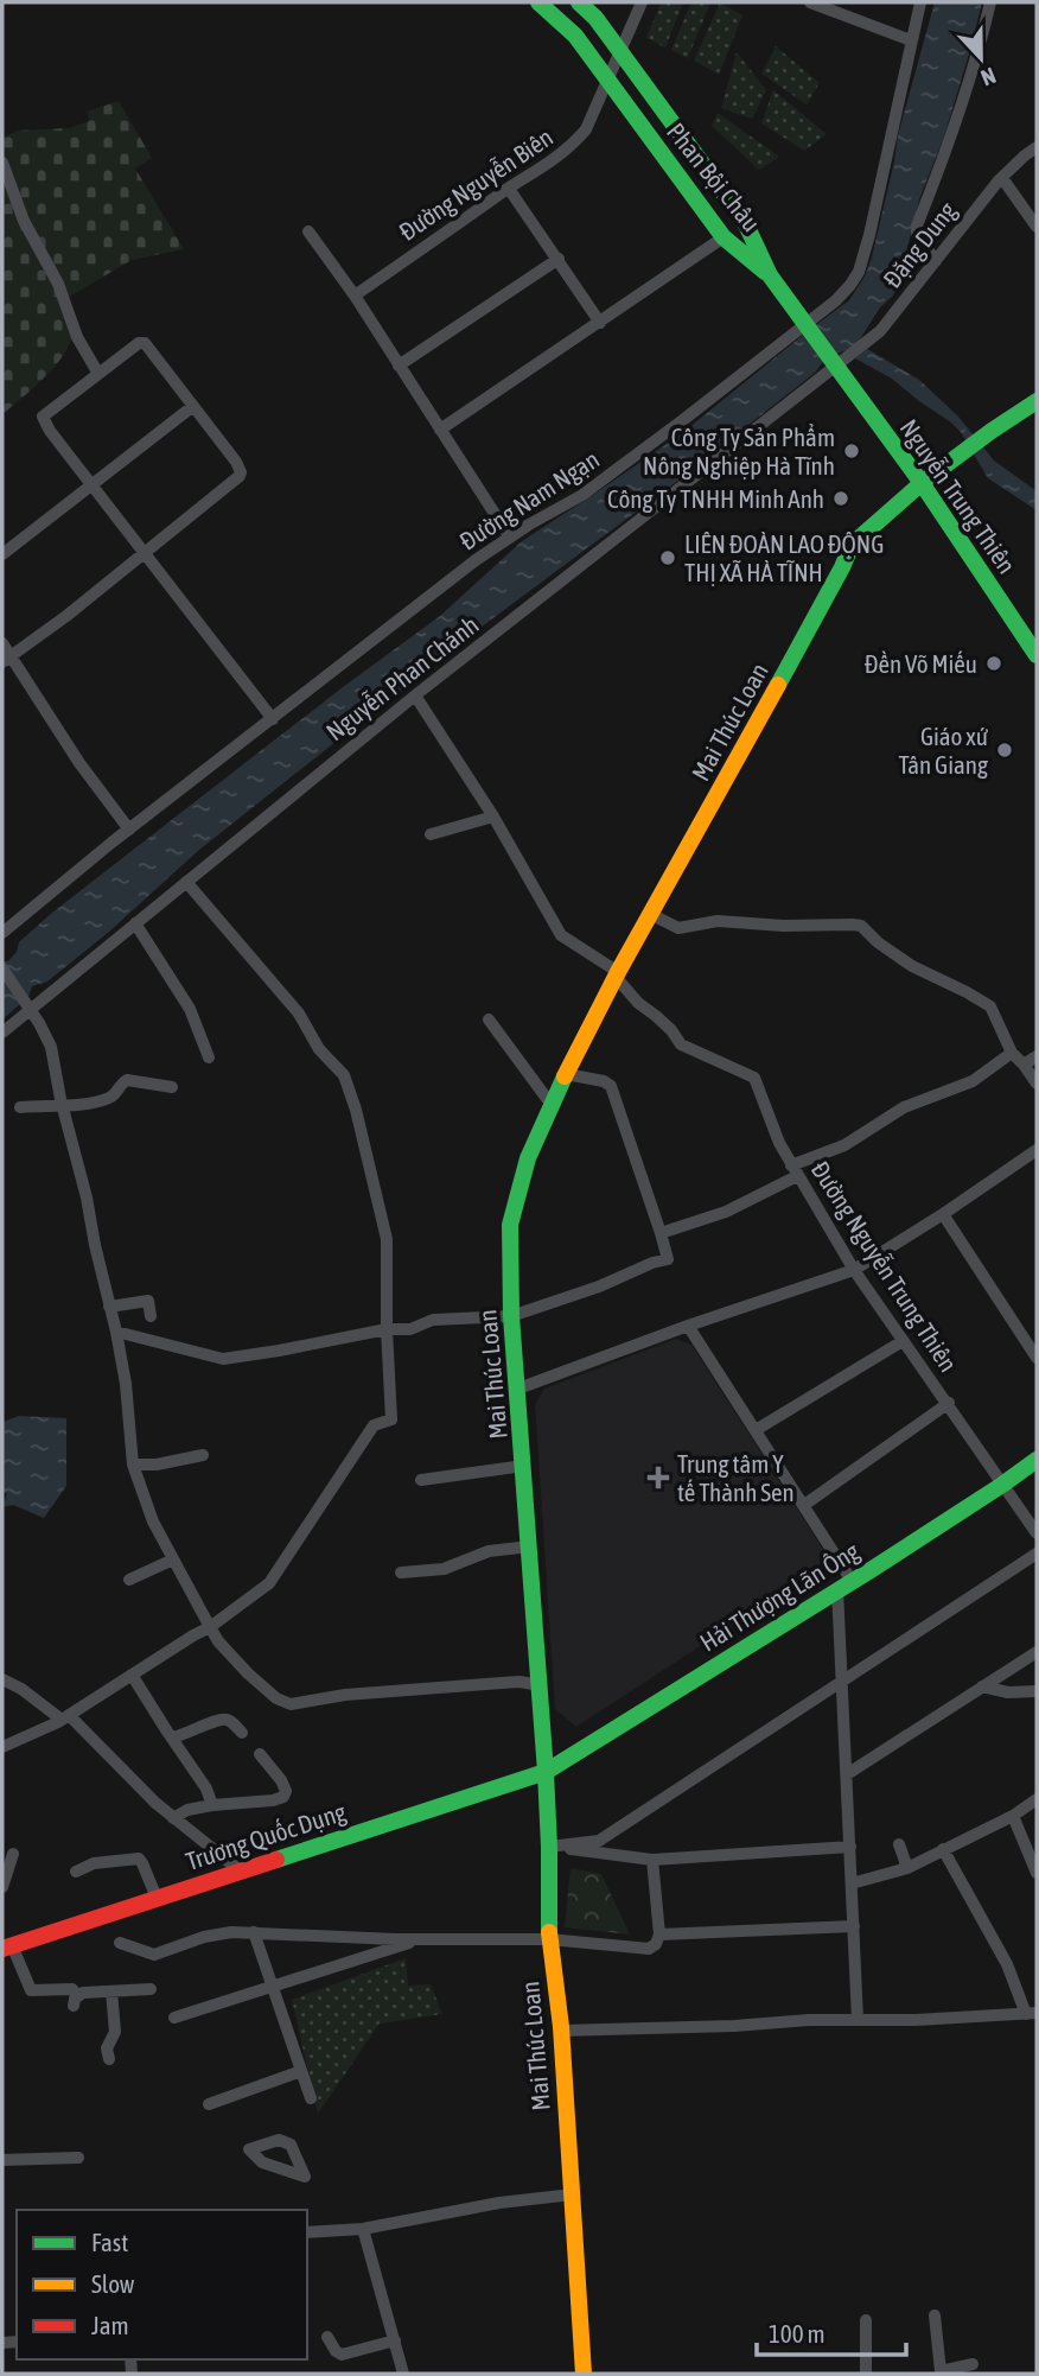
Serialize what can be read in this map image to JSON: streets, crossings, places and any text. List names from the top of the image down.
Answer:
{
  "streets": {
    "street": [
      "Phan Bội Châu",
      "Đường Nguyễn Biên",
      "Đặng Dung",
      "Nguyễn Trung Thiên",
      "Đường Nam Ngạn",
      "Nguyễn Phan Chánh",
      "Mai Thúc Loan",
      "Đường Nguyễn Trung Thiên",
      "Hải Thượng Lãn Ông",
      "Trương Quốc Dụng"
    ]
  },
  "crossings": [
    ["Phan Bội Châu", "Đường Nguyễn Biên"],
    ["Phan Bội Châu", "Nguyễn Trung Thiên"],
    ["Đặng Dung", "Nguyễn Trung Thiên"],
    ["Đặng Dung", "Nguyễn Phan Chánh"],
    ["Nguyễn Trung Thiên", "Đường Nam Ngạn"],
    ["Nguyễn Trung Thiên", "Nguyễn Phan Chánh"],
    ["Nguyễn Trung Thiên", "Mai Thúc Loan"],
    ["Nguyễn Phan Chánh", "Đường Nguyễn Trung Thiên"],
    ["Mai Thúc Loan", "Đường Nguyễn Trung Thiên"],
    ["Mai Thúc Loan", "Hải Thượng Lãn Ông"],
    ["Mai Thúc Loan", "Trương Quốc Dụng"],
    ["Đường Nguyễn Trung Thiên", "Hải Thượng Lãn Ông"],
    ["Hải Thượng Lãn Ông", "Trương Quốc Dụng"]
  ],
  "places": {
    "other": [
      "Công Ty Sản Phẩm Nông Nghiệp Hà Tĩnh",
      "Công Ty TNHH Minh Anh",
      "LIÊN ĐOÀN LAO ĐỘNG THỊ XÃ HÀ TĨNH",
      "Đền Võ Miếu",
      "Giáo xứ Tân Giang"
    ],
    "health": ["Trung tâm Y tế Thành Sen"]
  },
  "legend": ["Fast", "Slow", "Jam"],
  "scale_bar": "100 m",
  "north": "bottom"
}
